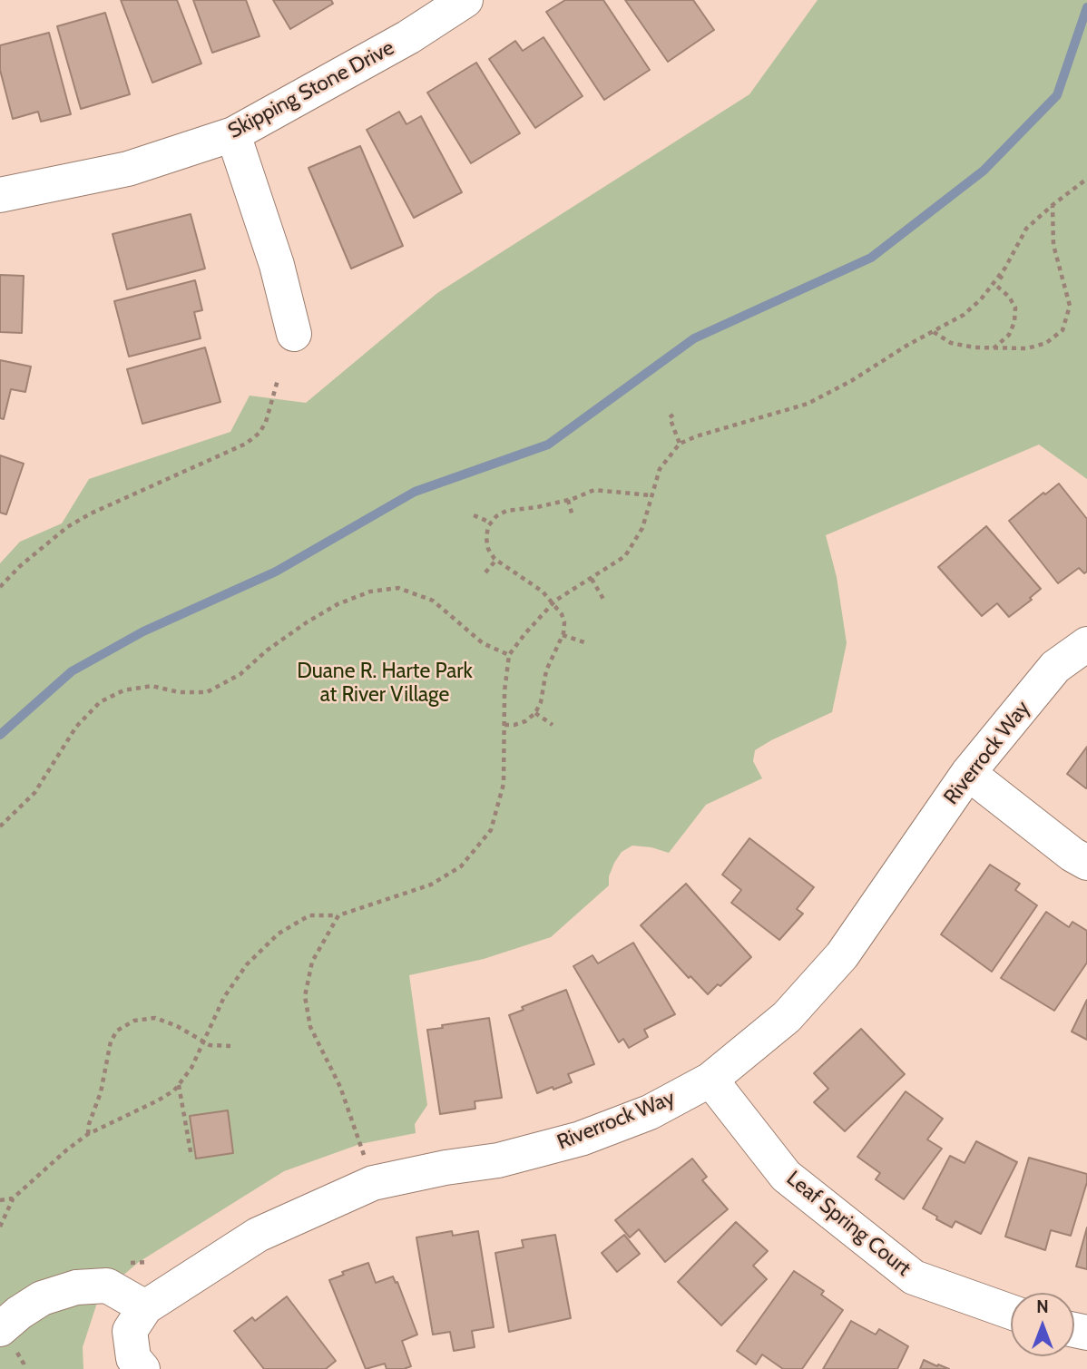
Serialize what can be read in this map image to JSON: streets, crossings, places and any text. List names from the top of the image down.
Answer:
{
  "streets": {
    "street": ["Skipping Stone Drive", "Riverrock Way", "Leaf Spring Court"]
  },
  "crossings": [
    ["Riverrock Way", "Leaf Spring Court"]
  ],
  "parks": ["Duane R. Harte Park at River Village"],
  "north": "top"
}
